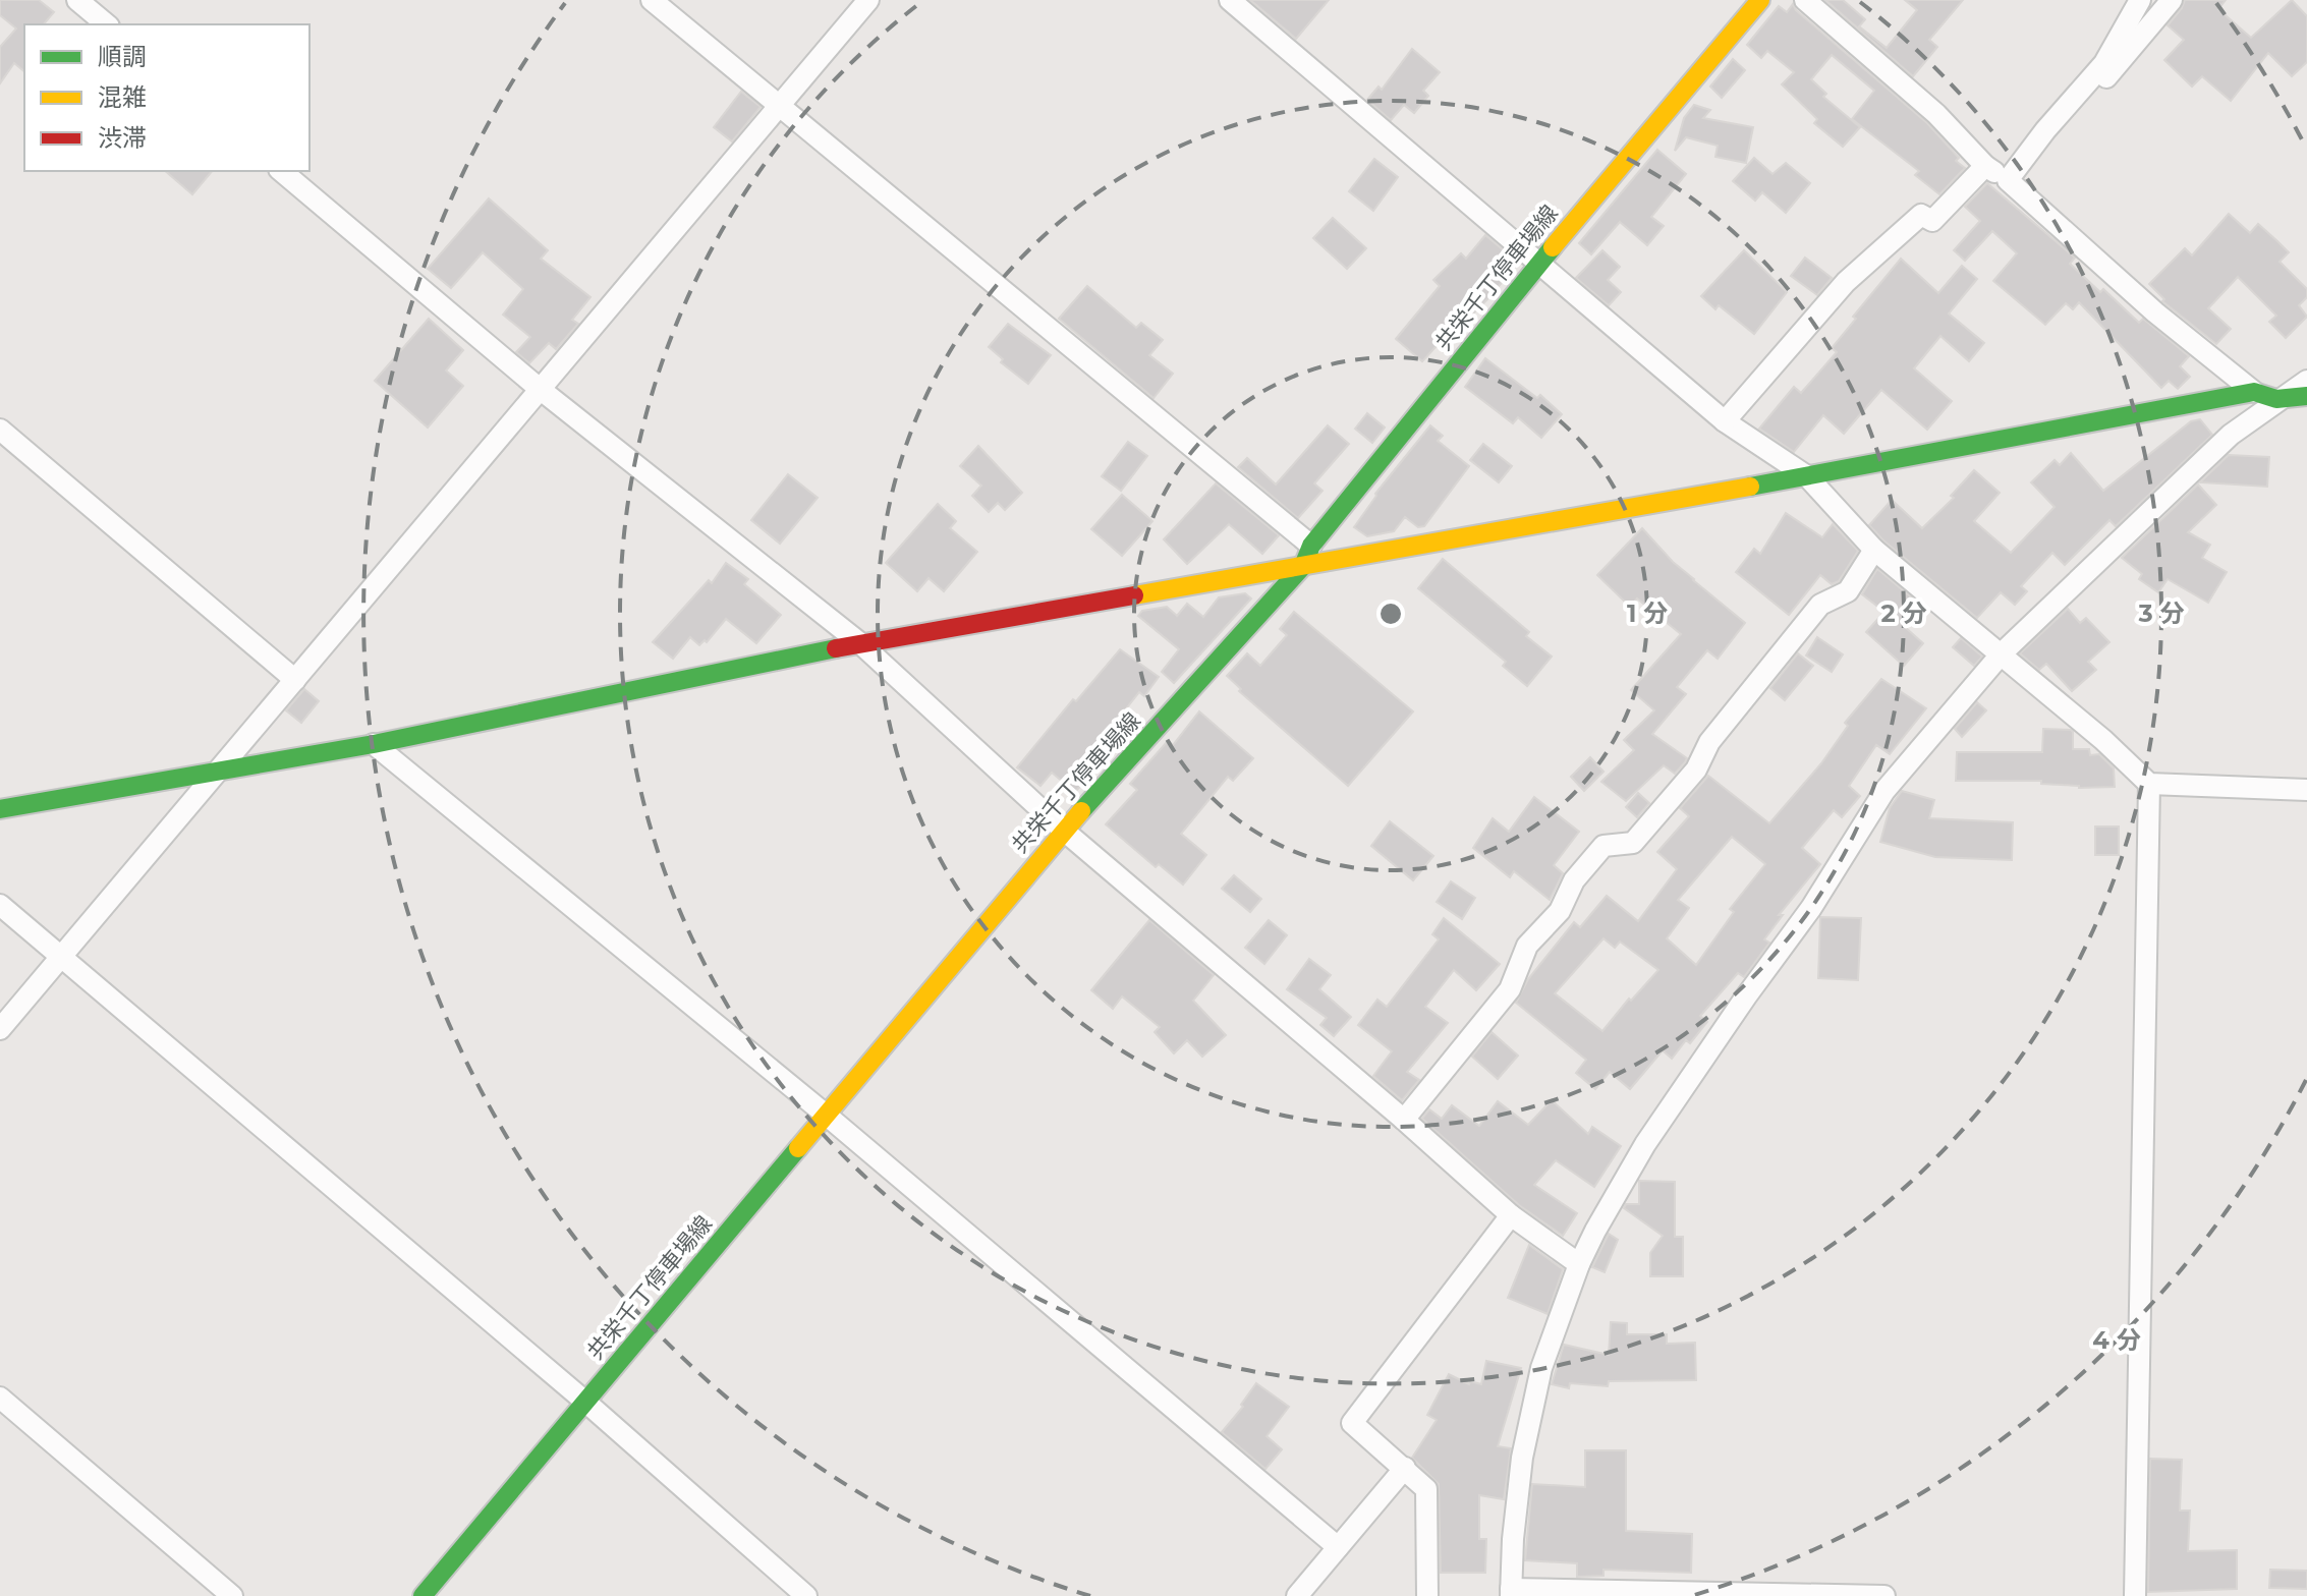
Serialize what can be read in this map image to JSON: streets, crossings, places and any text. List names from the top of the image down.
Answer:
{
  "streets": {
    "street": ["共栄千丁停車場線"]
  },
  "legend": ["順調", "混雑", "渋滞"],
  "rings": [
    "1 分",
    "2 分",
    "3 分",
    "4 分"
  ]
}
